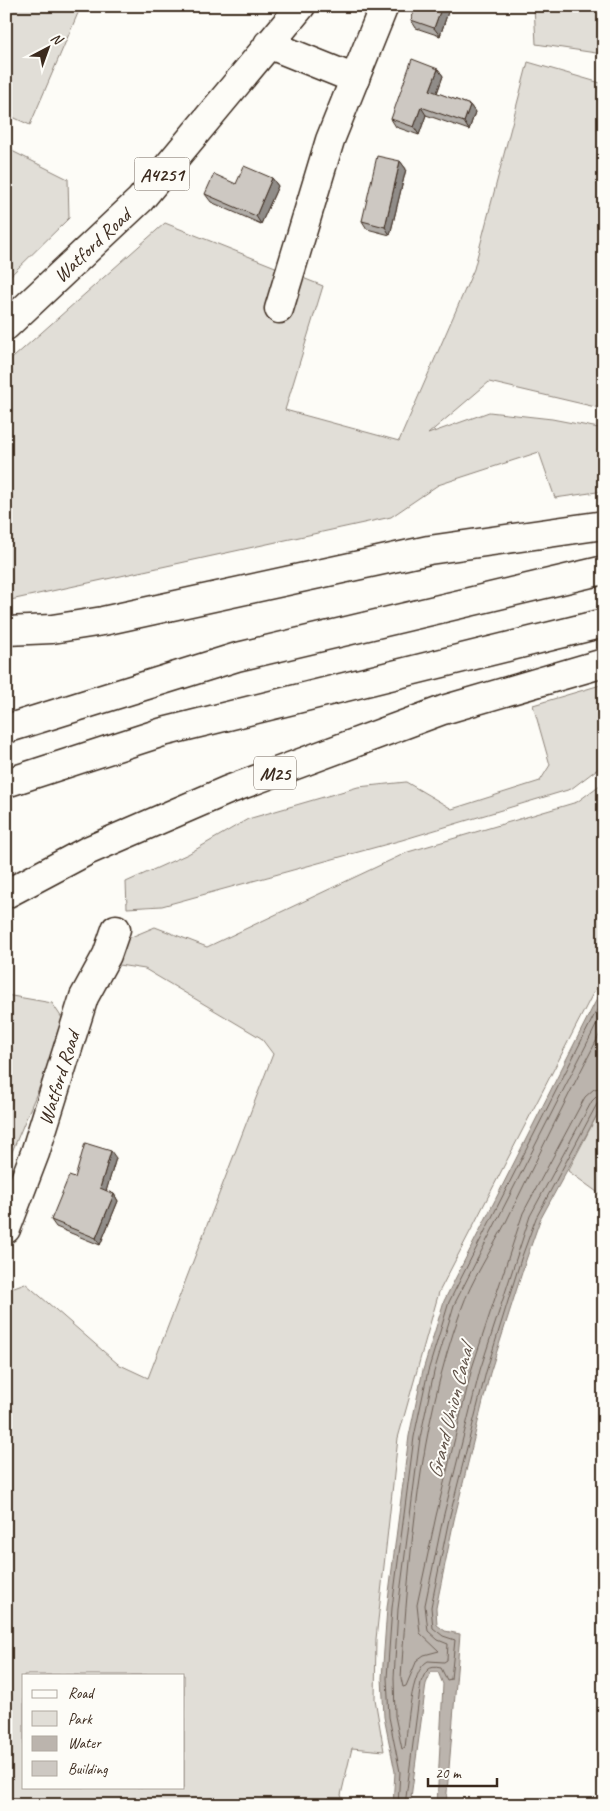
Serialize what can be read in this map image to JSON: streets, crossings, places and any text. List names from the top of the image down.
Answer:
{
  "streets": {
    "main road": ["A4251", "Watford Road", "M25"]
  },
  "water": ["Grand Union Canal"],
  "legend": [
    "Road",
    "Park",
    "Water",
    "Building"
  ],
  "scale_bar": "20 m",
  "north": "top right"
}
